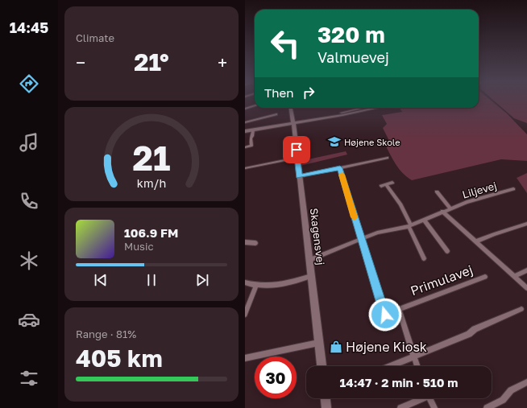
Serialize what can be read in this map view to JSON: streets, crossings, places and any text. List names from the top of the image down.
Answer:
{
  "streets": {
    "street": ["Liljevej", "Skagensvej", "Primulavej"]
  },
  "crossings": [
    ["Liljevej", "Skagensvej"],
    ["Liljevej", "Primulavej"]
  ],
  "places": {
    "school or university": ["Højene Skole"],
    "shop": ["Højene Kiosk"]
  },
  "page": {
    "tabs": "14:45",
    "tile": [
      "Climate",
      ["Range · 81%", "405 km"]
    ],
    "turn": ["320 m", "Valmuevej"],
    "heat": ["−", "21°", "+"],
    "then": "Then",
    "song": ["106.9 FM", "Music"],
    "limit": "30",
    "trip": "14:47 · 2 min · 510 m",
    "gauge": ["21", "km/h"]
  }
}
